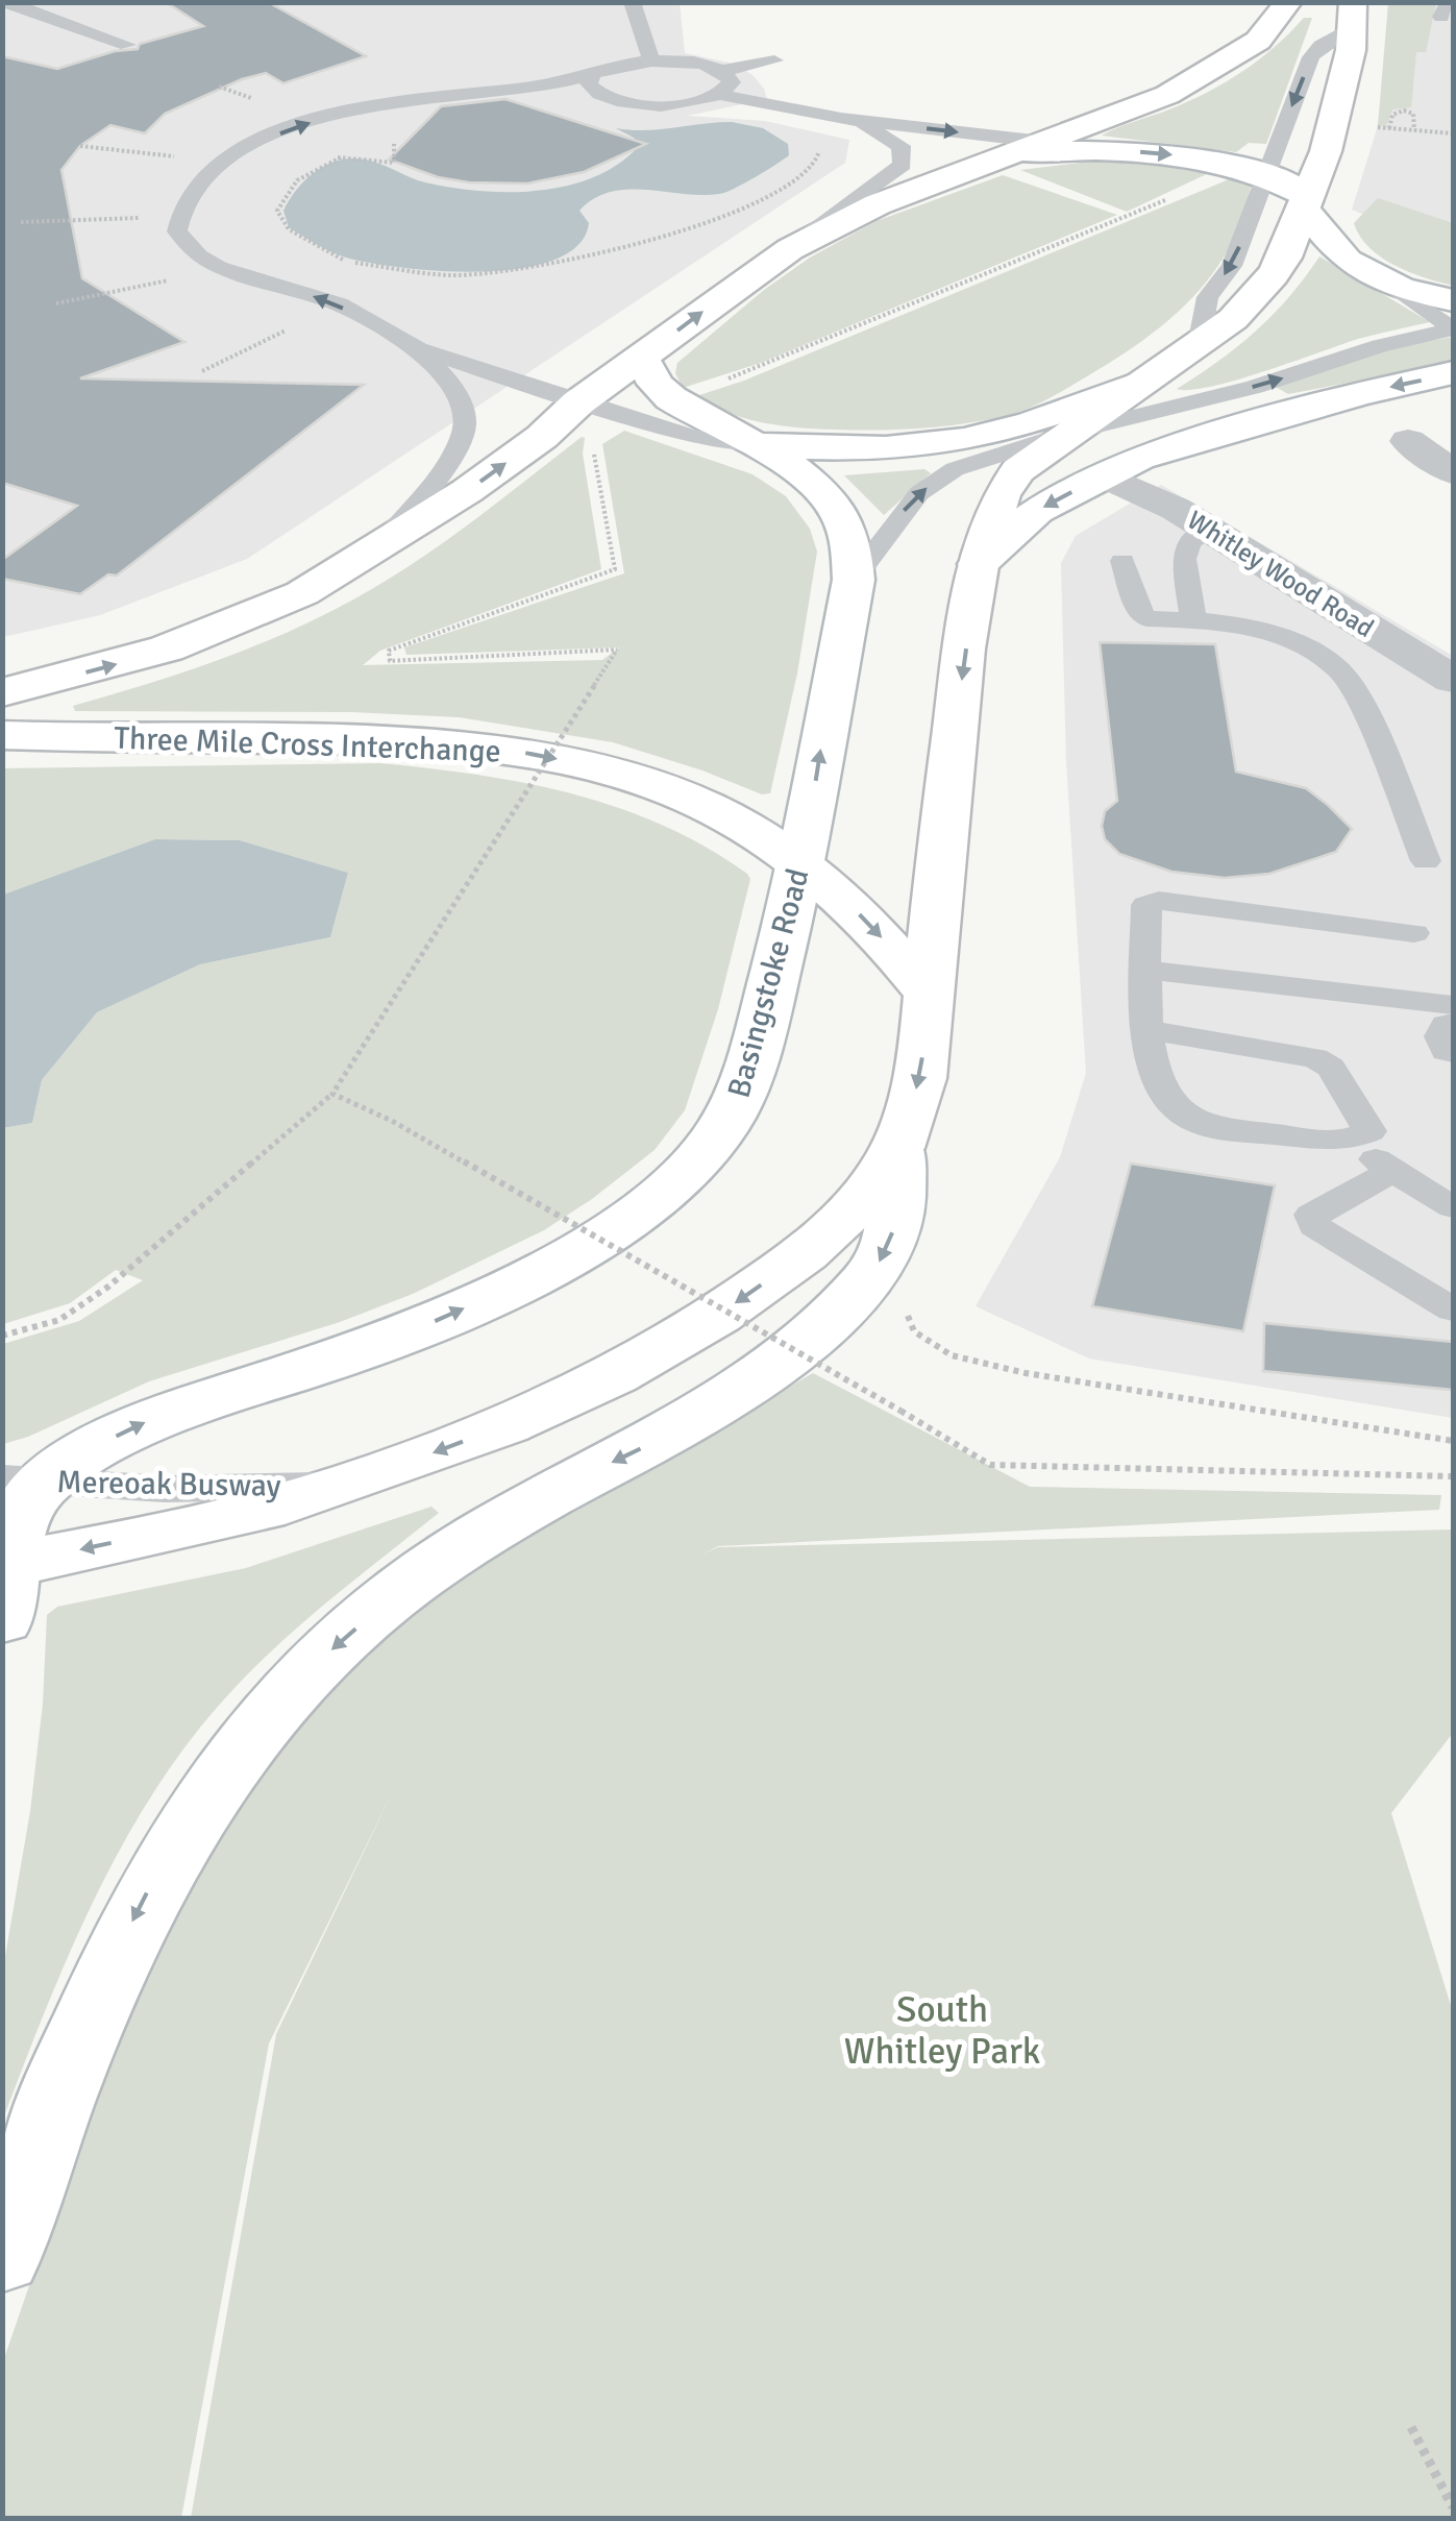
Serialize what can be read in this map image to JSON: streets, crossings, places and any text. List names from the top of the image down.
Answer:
{
  "streets": {
    "main road": ["Three Mile Cross Interchange", "Basingstoke Road"],
    "street": ["Whitley Wood Road"],
    "lane": ["Mereoak Busway"]
  },
  "crossings": [
    ["Three Mile Cross Interchange", "Basingstoke Road"],
    ["Basingstoke Road", "Mereoak Busway"]
  ],
  "one_way": ["Three Mile Cross Interchange"],
  "parks": ["South Whitley Park"]
}
